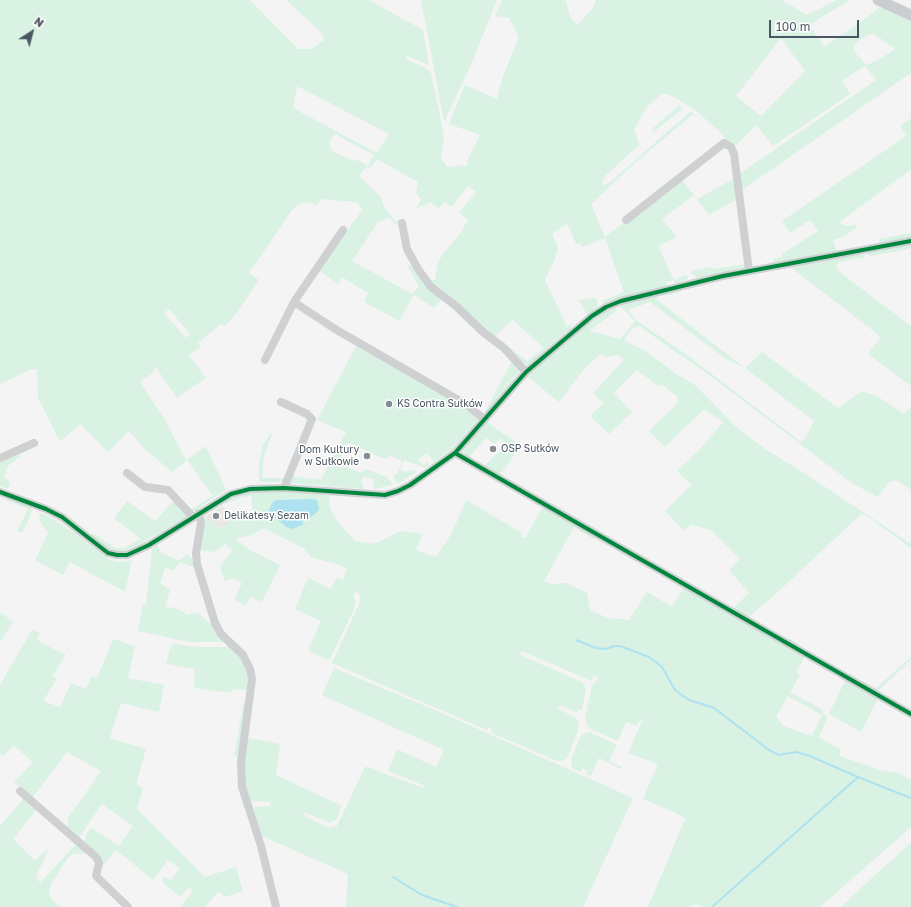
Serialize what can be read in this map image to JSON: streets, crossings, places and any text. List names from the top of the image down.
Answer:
{
  "places": [
    "KS Contra Sułków",
    "OSP Sułków",
    "Dom Kultury w Sułkowie",
    "Delikatesy Sezam"
  ],
  "scale_bar": "100 m",
  "north": "top right"
}
